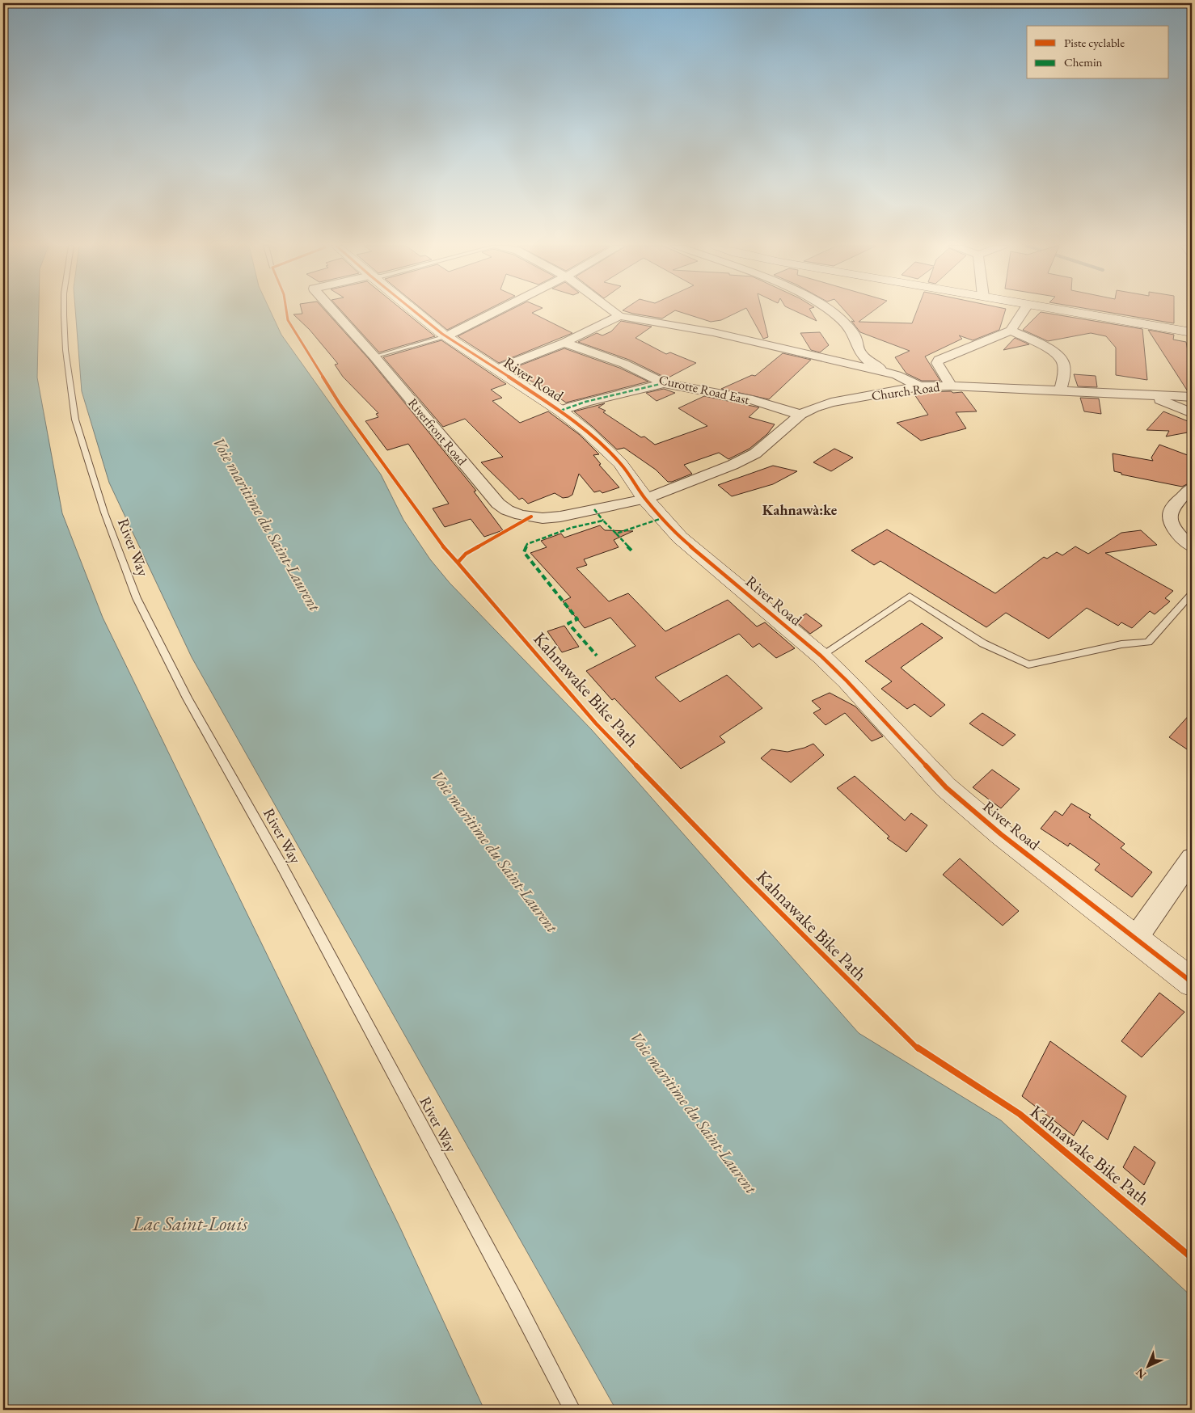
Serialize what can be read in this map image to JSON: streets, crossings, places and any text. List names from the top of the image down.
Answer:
{
  "streets": {
    "street": [
      "River Road",
      "Curotte Road East",
      "Church Road",
      "Riverfront Road"
    ],
    "lane": ["River Way"],
    "cycle path": ["Kahnawake Bike Path"]
  },
  "crossings": [
    ["River Road", "Church Road"],
    ["River Road", "Riverfront Road"],
    ["Curotte Road East", "Church Road"],
    ["Church Road", "Riverfront Road"]
  ],
  "districts": ["Kahnawà:ke"],
  "water": ["Voie maritime du Saint-Laurent", "Lac Saint-Louis"],
  "legend": ["Piste cyclable", "Chemin"],
  "north": "bottom left"
}
